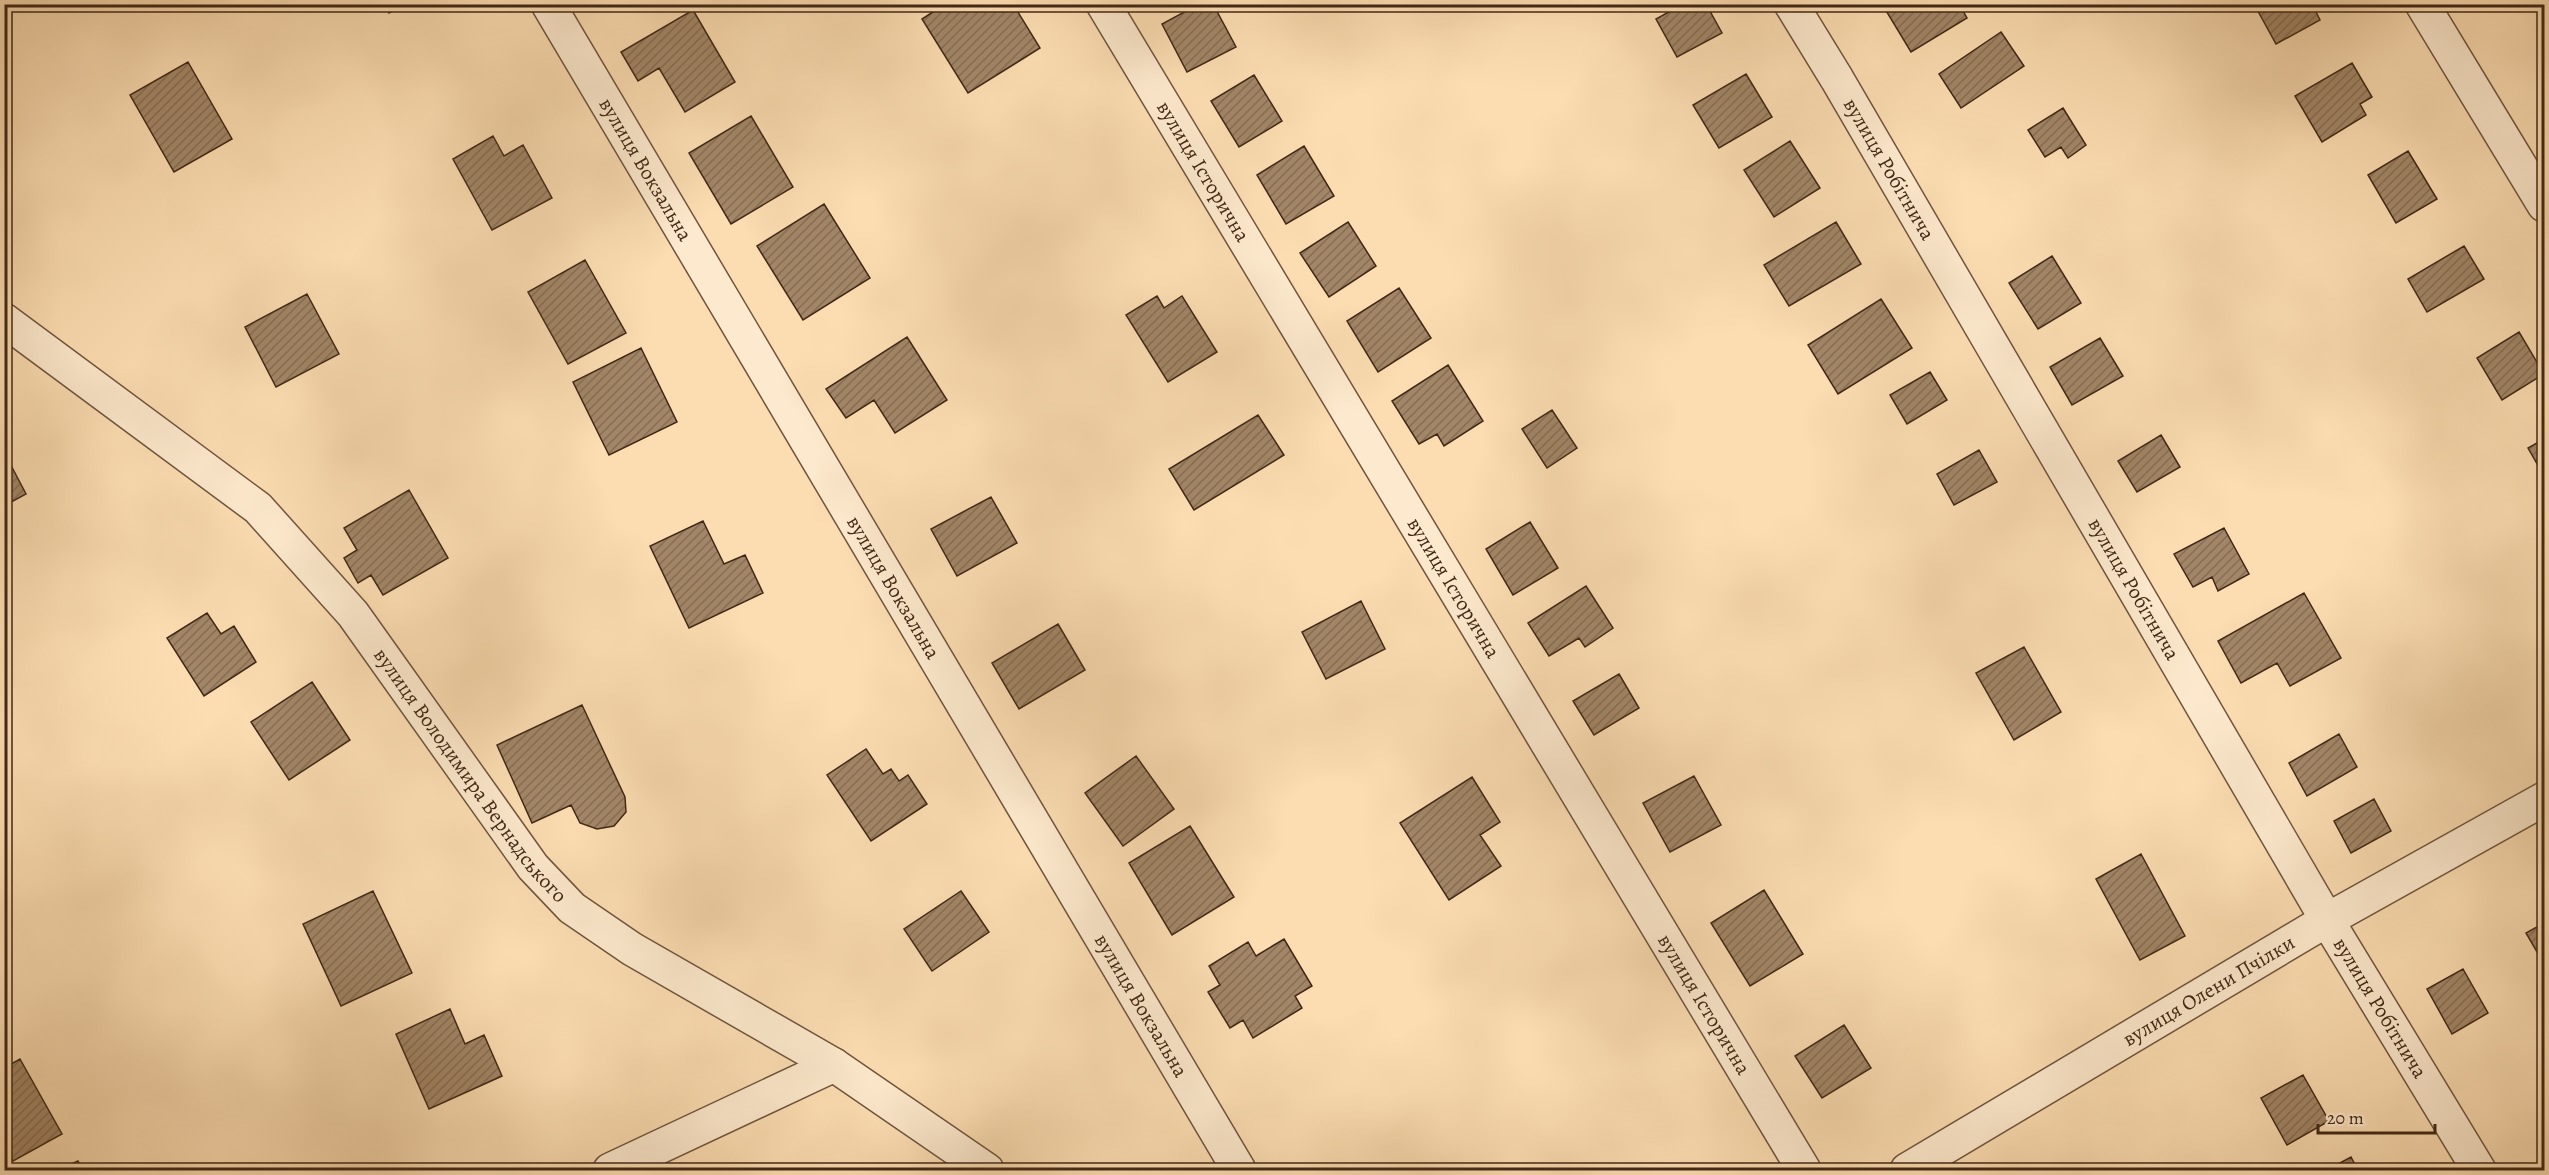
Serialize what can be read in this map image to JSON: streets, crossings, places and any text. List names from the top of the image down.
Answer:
{
  "streets": {
    "street": [
      "вулиця Робітнича",
      "вулиця Вокзальна",
      "вулиця Історична",
      "вулиця Володимира Вернадського",
      "вулиця Олени Пчілки"
    ]
  },
  "crossings": [
    ["вулиця Робітнича", "вулиця Олени Пчілки"]
  ],
  "scale_bar": "20 m"
}
